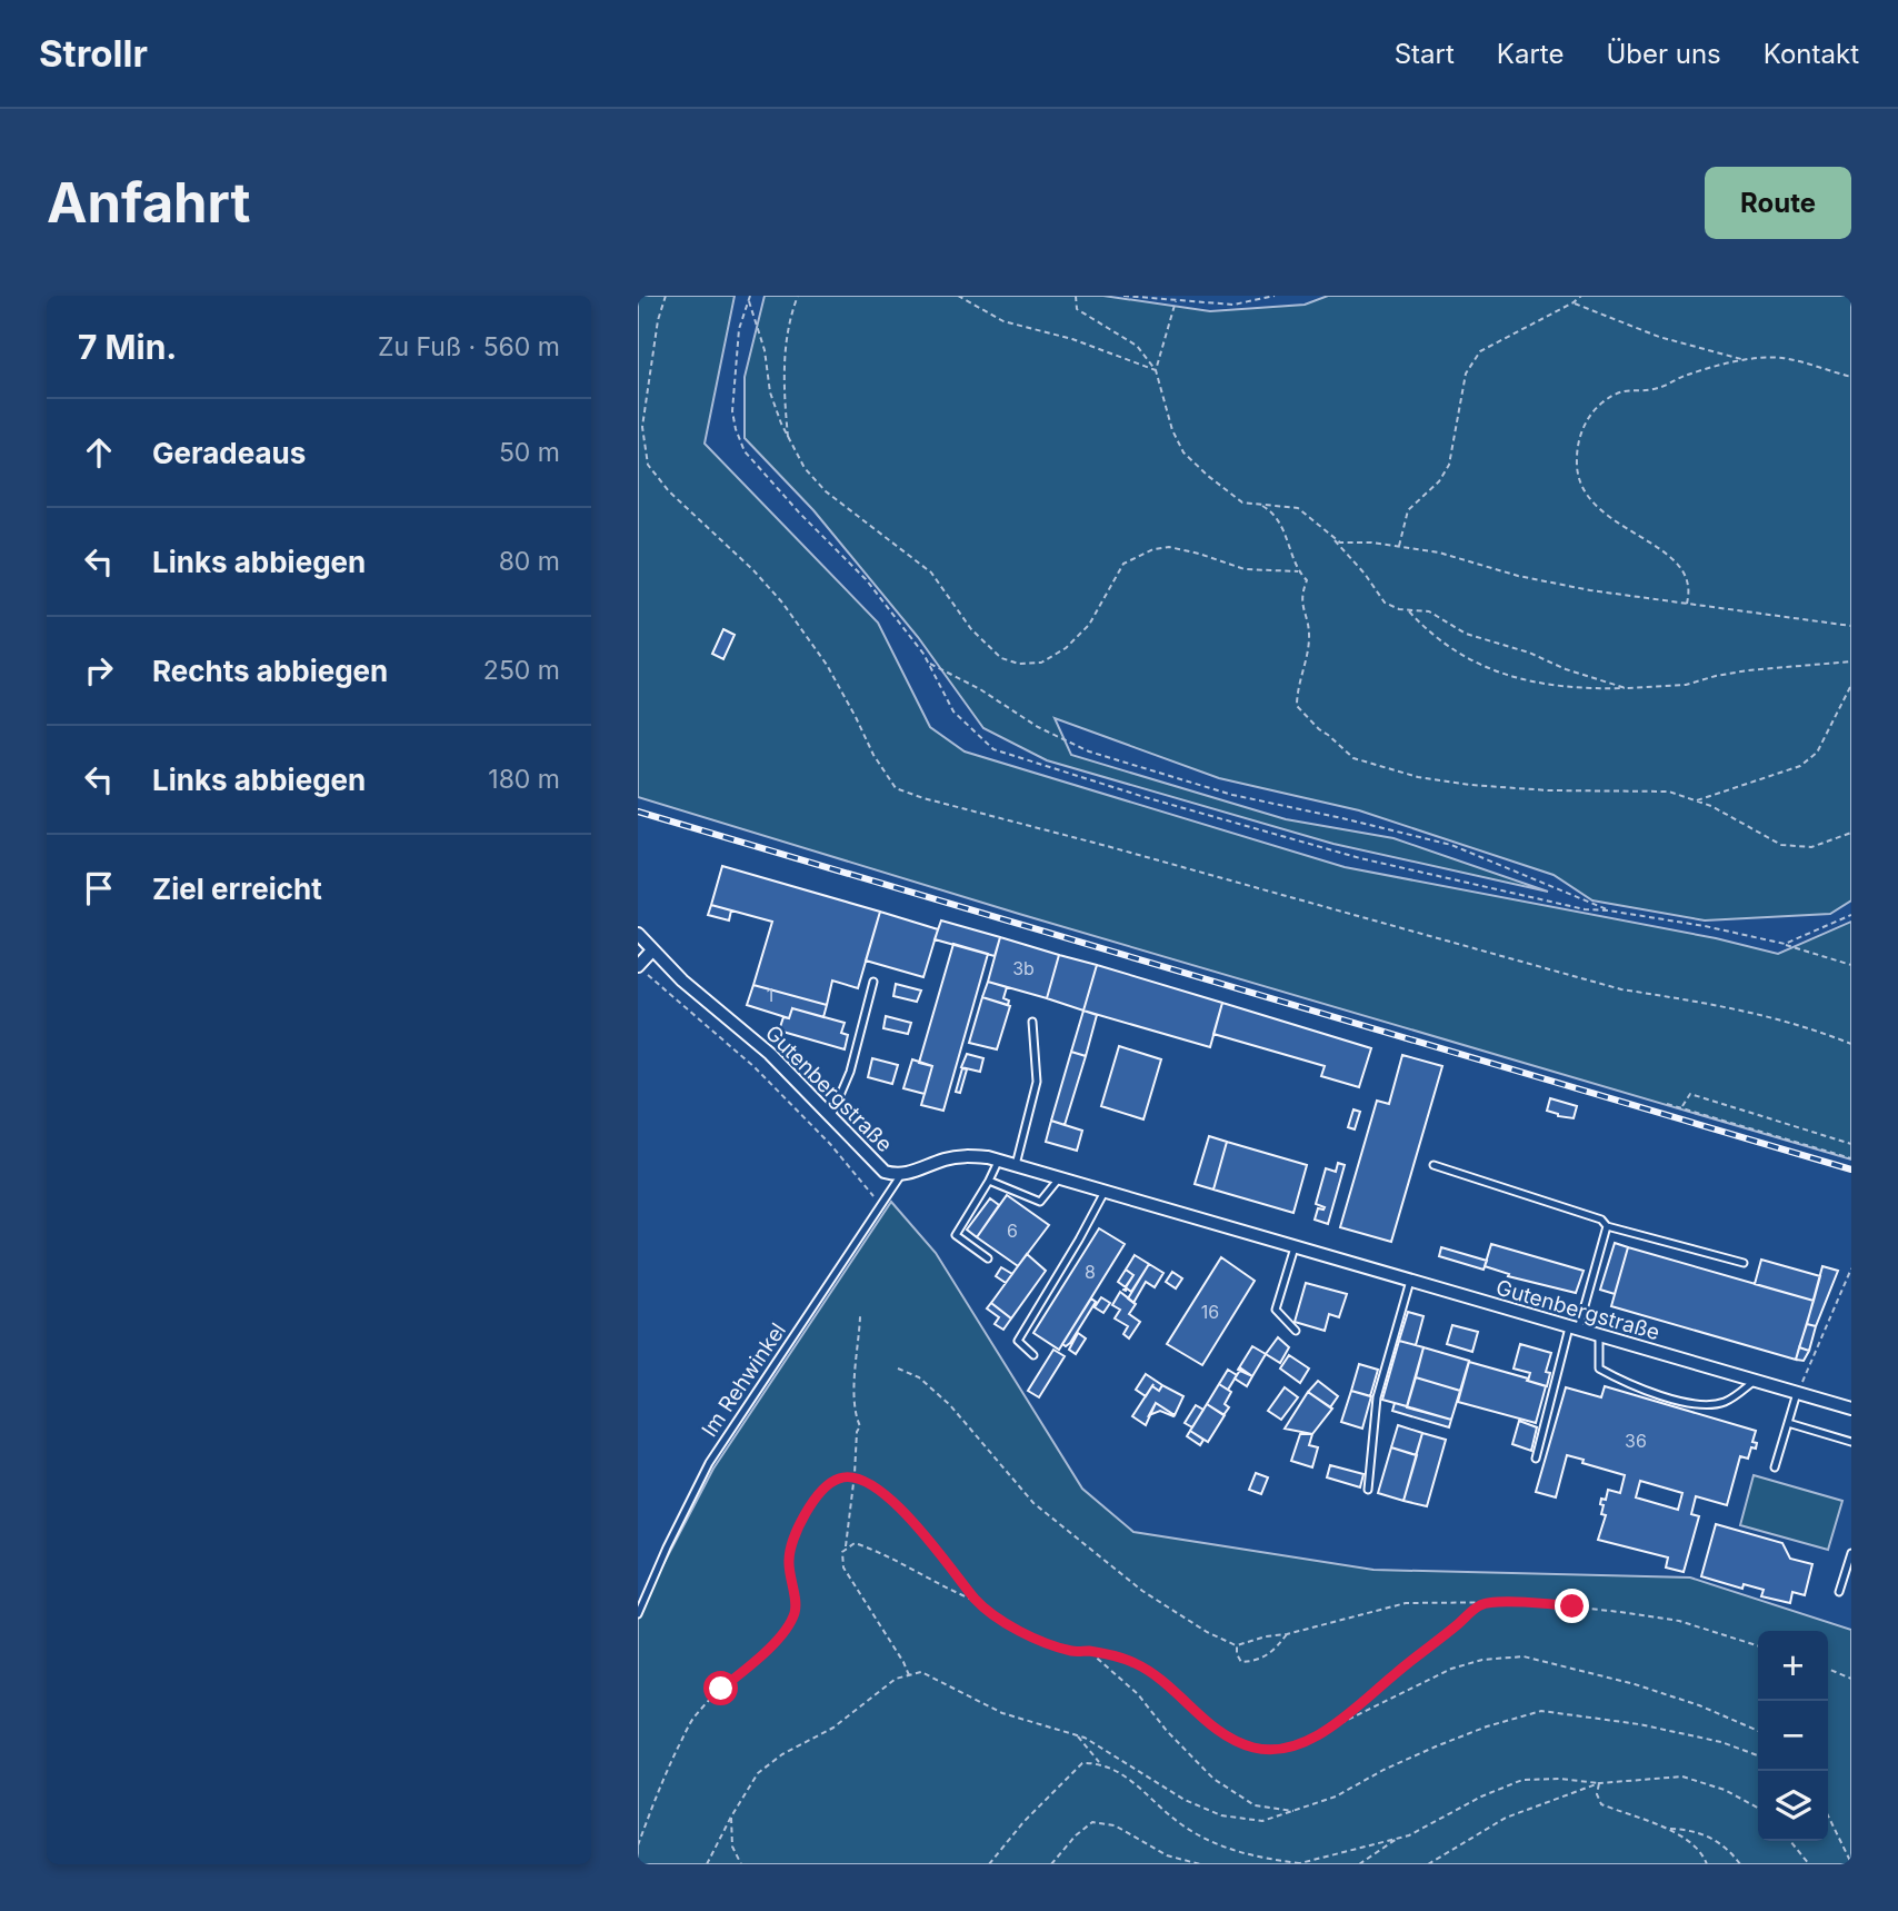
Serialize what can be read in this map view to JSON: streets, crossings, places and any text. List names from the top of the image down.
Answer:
{
  "streets": {
    "street": ["Gutenbergstraße"],
    "lane": ["Im Rehwinkel"]
  },
  "crossings": [
    ["Gutenbergstraße", "Im Rehwinkel"]
  ],
  "house_numbers": [
    "3b",
    "1",
    "6",
    "8",
    "16",
    "36"
  ],
  "page": {
    "header": "Strollr",
    "nav": [
      "Start",
      "Karte",
      "Über uns",
      "Kontakt"
    ],
    "buttons": "Route",
    "title": "Anfahrt",
    "heading": ["7 Min.", "Zu Fuß · 560 m"],
    "list": [
      ["Geradeaus", "50 m"],
      ["Links abbiegen", "80 m"],
      ["Rechts abbiegen", "250 m"],
      ["Links abbiegen", "180 m"],
      "Ziel erreicht"
    ],
    "map_buttons": ["+", "−"]
  }
}
